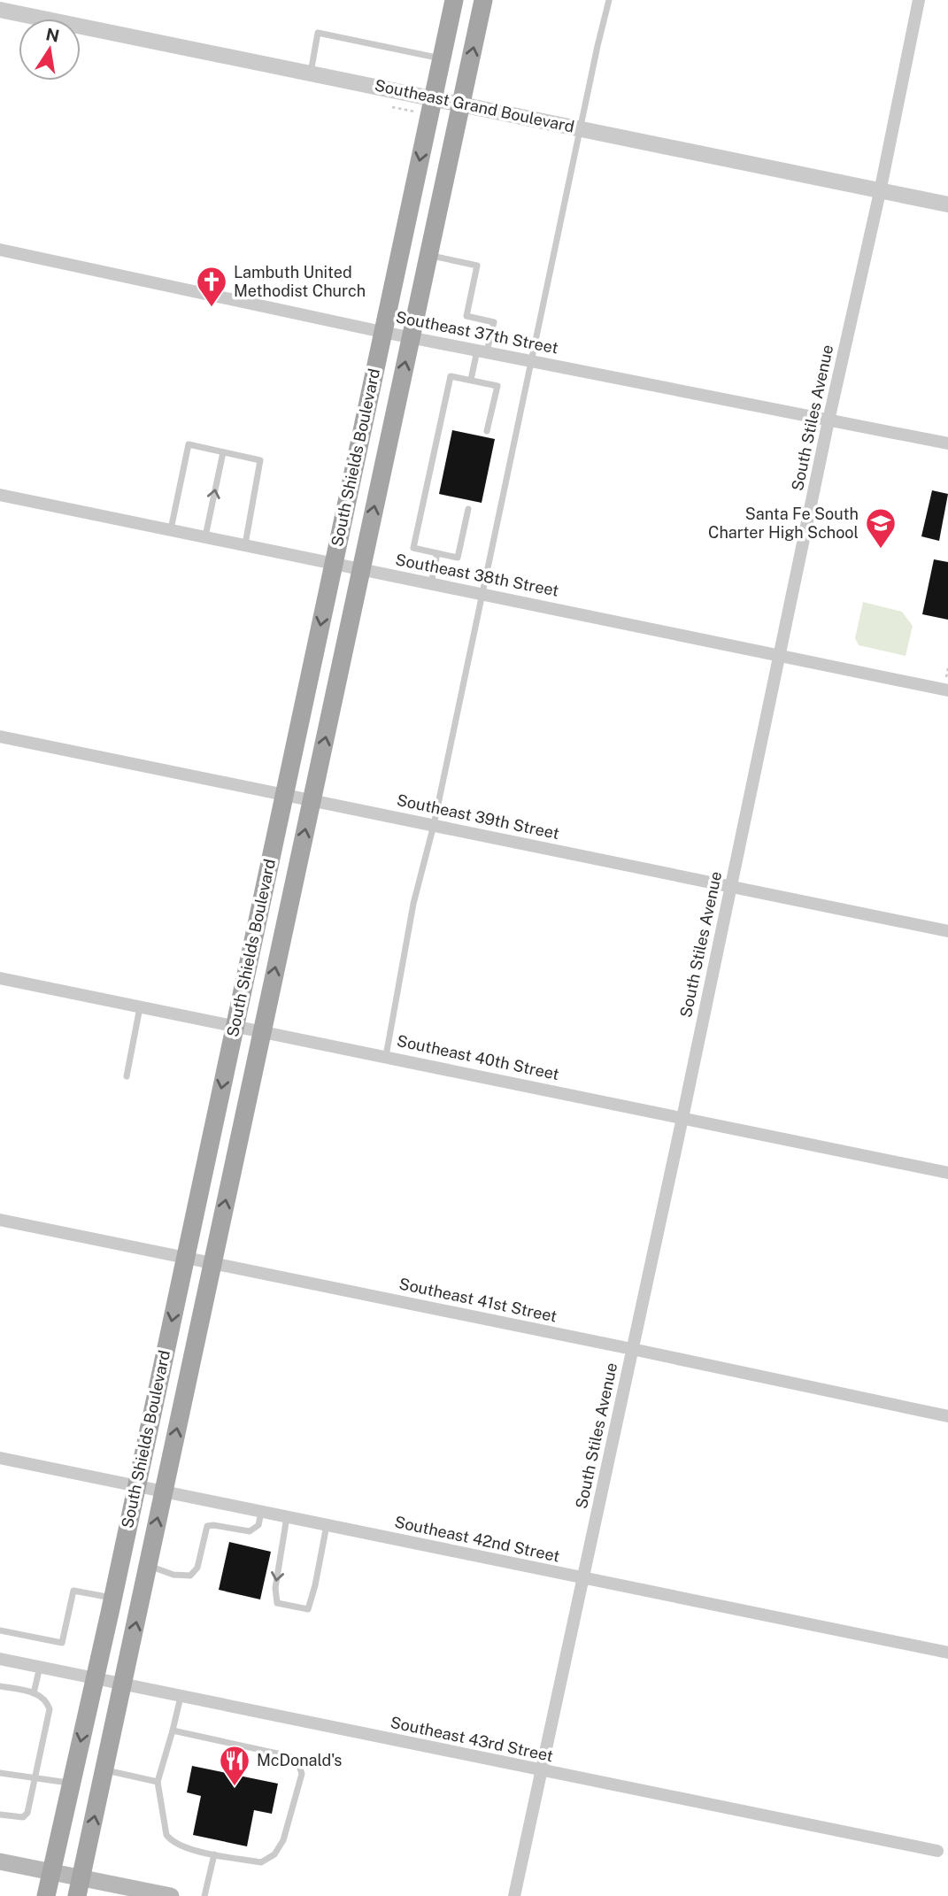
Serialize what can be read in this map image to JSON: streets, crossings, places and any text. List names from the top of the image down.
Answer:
{
  "streets": {
    "main road": ["South Shields Boulevard"],
    "street": [
      "Southeast Grand Boulevard",
      "Southeast 37th Street",
      "South Stiles Avenue",
      "Southeast 38th Street",
      "Southeast 39th Street",
      "Southeast 40th Street",
      "Southeast 41st Street",
      "Southeast 42nd Street",
      "Southeast 43rd Street"
    ]
  },
  "crossings": [
    ["Southeast Grand Boulevard", "South Stiles Avenue"],
    ["Southeast Grand Boulevard", "South Shields Boulevard"],
    ["Southeast 37th Street", "South Stiles Avenue"],
    ["Southeast 37th Street", "South Shields Boulevard"],
    ["South Stiles Avenue", "Southeast 38th Street"],
    ["South Stiles Avenue", "Southeast 39th Street"],
    ["South Stiles Avenue", "Southeast 40th Street"],
    ["South Stiles Avenue", "Southeast 41st Street"],
    ["South Stiles Avenue", "Southeast 42nd Street"],
    ["South Stiles Avenue", "Southeast 43rd Street"],
    ["South Shields Boulevard", "Southeast 38th Street"],
    ["South Shields Boulevard", "Southeast 39th Street"],
    ["South Shields Boulevard", "Southeast 40th Street"],
    ["South Shields Boulevard", "Southeast 41st Street"],
    ["South Shields Boulevard", "Southeast 42nd Street"],
    ["South Shields Boulevard", "Southeast 43rd Street"]
  ],
  "places": {
    "church": ["Lambuth United Methodist Church"],
    "school or university": ["Santa Fe South Charter High School"],
    "restaurant": ["McDonald's"]
  },
  "north": "top"
}
